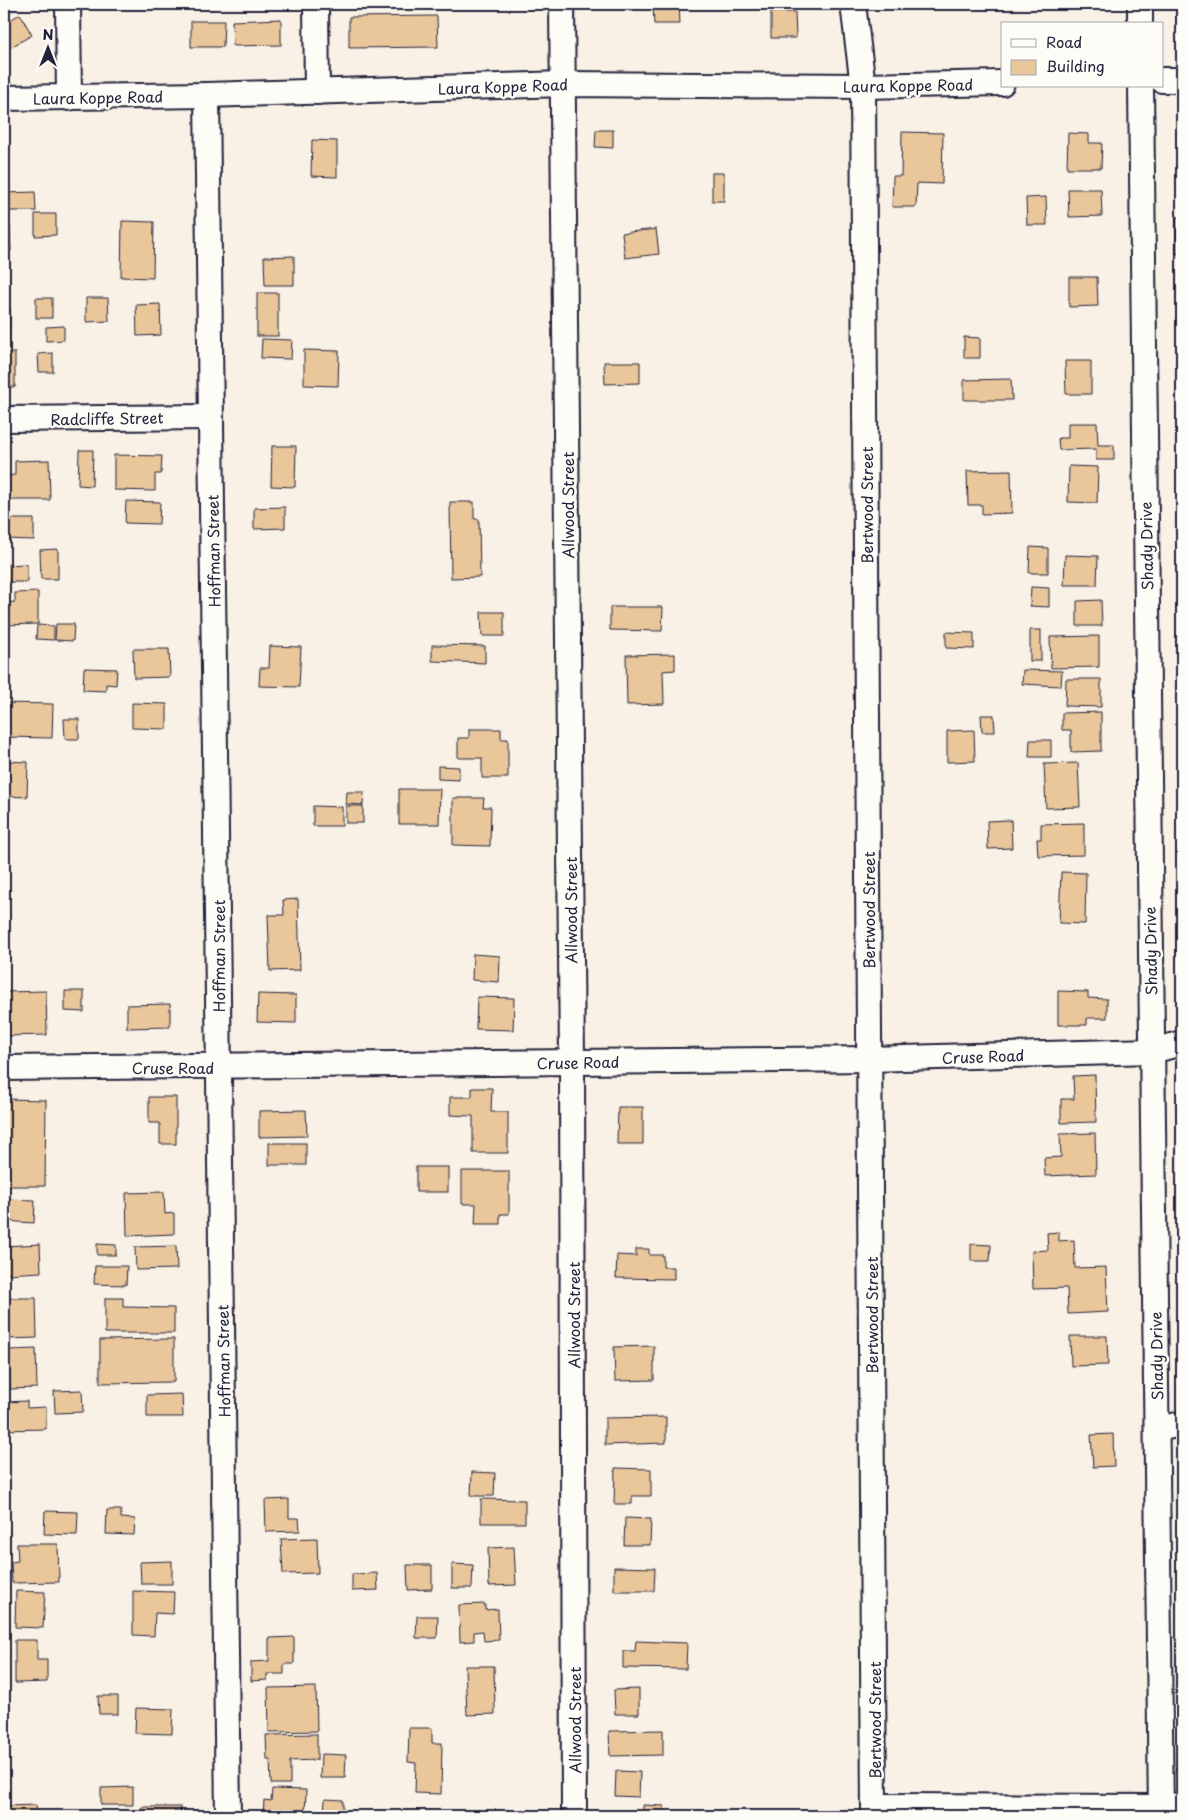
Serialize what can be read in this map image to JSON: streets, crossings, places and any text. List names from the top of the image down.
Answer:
{
  "streets": {
    "street": [
      "Laura Koppe Road",
      "Radcliffe Street",
      "Allwood Street",
      "Bertwood Street",
      "Shady Drive",
      "Hoffman Street",
      "Cruse Road"
    ]
  },
  "crossings": [
    ["Laura Koppe Road", "Allwood Street"],
    ["Laura Koppe Road", "Bertwood Street"],
    ["Laura Koppe Road", "Hoffman Street"],
    ["Radcliffe Street", "Hoffman Street"],
    ["Allwood Street", "Cruse Road"],
    ["Bertwood Street", "Cruse Road"],
    ["Shady Drive", "Cruse Road"],
    ["Hoffman Street", "Cruse Road"]
  ],
  "legend": ["Road", "Building"],
  "north": "top"
}
